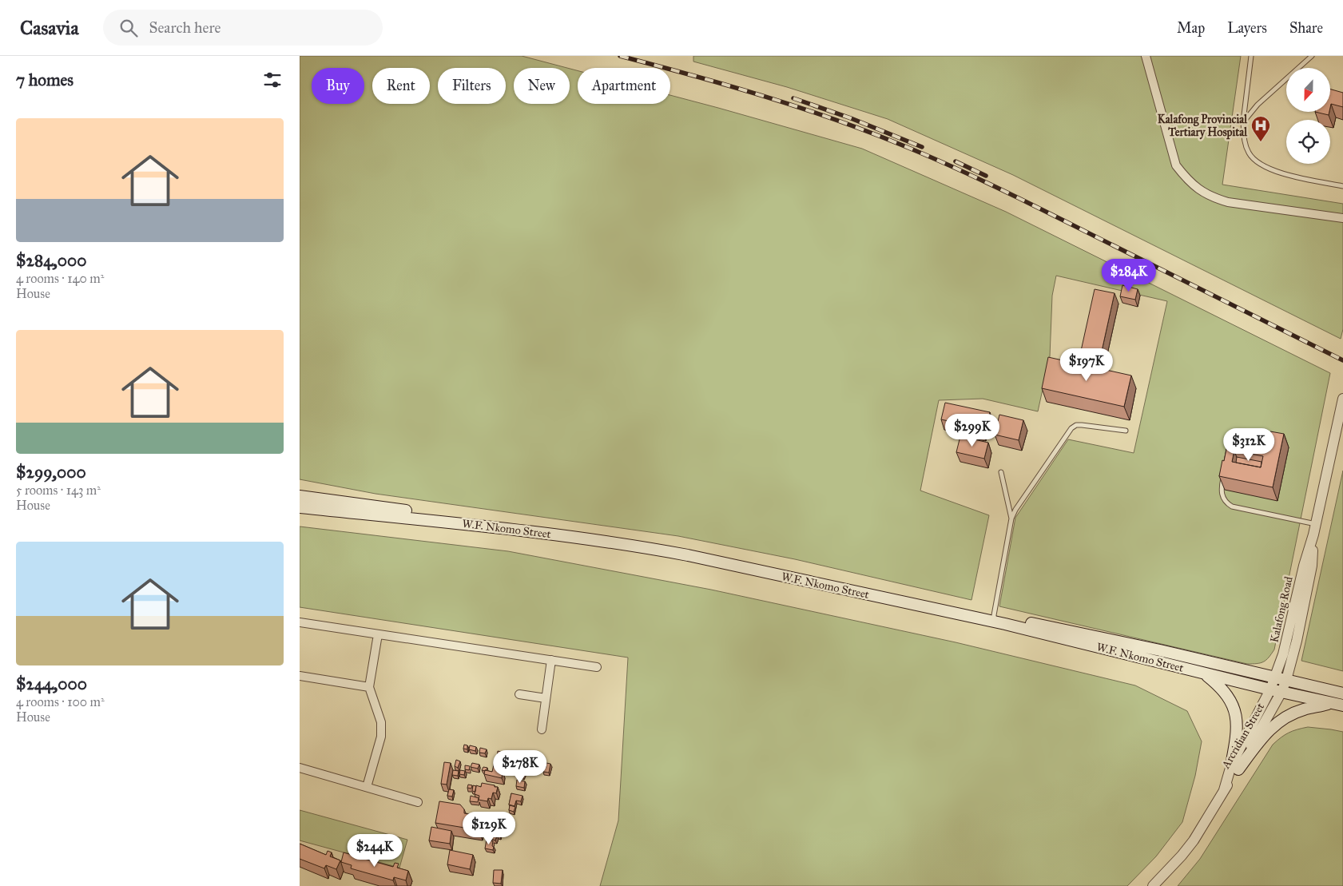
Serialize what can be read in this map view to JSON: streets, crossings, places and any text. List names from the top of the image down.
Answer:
{
  "streets": {
    "main road": ["W.F. Nkomo Street"],
    "street": ["Kalafong Road", "Arcridian Street"]
  },
  "crossings": [
    ["W.F. Nkomo Street", "Kalafong Road"],
    ["W.F. Nkomo Street", "Arcridian Street"],
    ["Kalafong Road", "Arcridian Street"]
  ],
  "places": {
    "hospital": ["Kalafong Provincial Tertiary Hospital"]
  },
  "north": "bottom",
  "page": {
    "header": "Casavia",
    "search": "Search here",
    "nav": ["Map", "Layers", "Share"],
    "heading": "7 homes",
    "chip": [
      "Buy",
      "Rent",
      "Filters",
      "New",
      "Apartment"
    ],
    "list": [
      {
        "name": "$284,000",
        "note": "4 rooms · 140 m² · House"
      },
      {
        "name": "$299,000",
        "note": "5 rooms · 143 m² · House"
      },
      {
        "name": "$244,000",
        "note": "4 rooms · 100 m² · House"
      }
    ],
    "price": [
      "$284K",
      "$197K",
      "$299K",
      "$312K",
      "$278K",
      "$129K",
      "$244K"
    ]
  }
}
